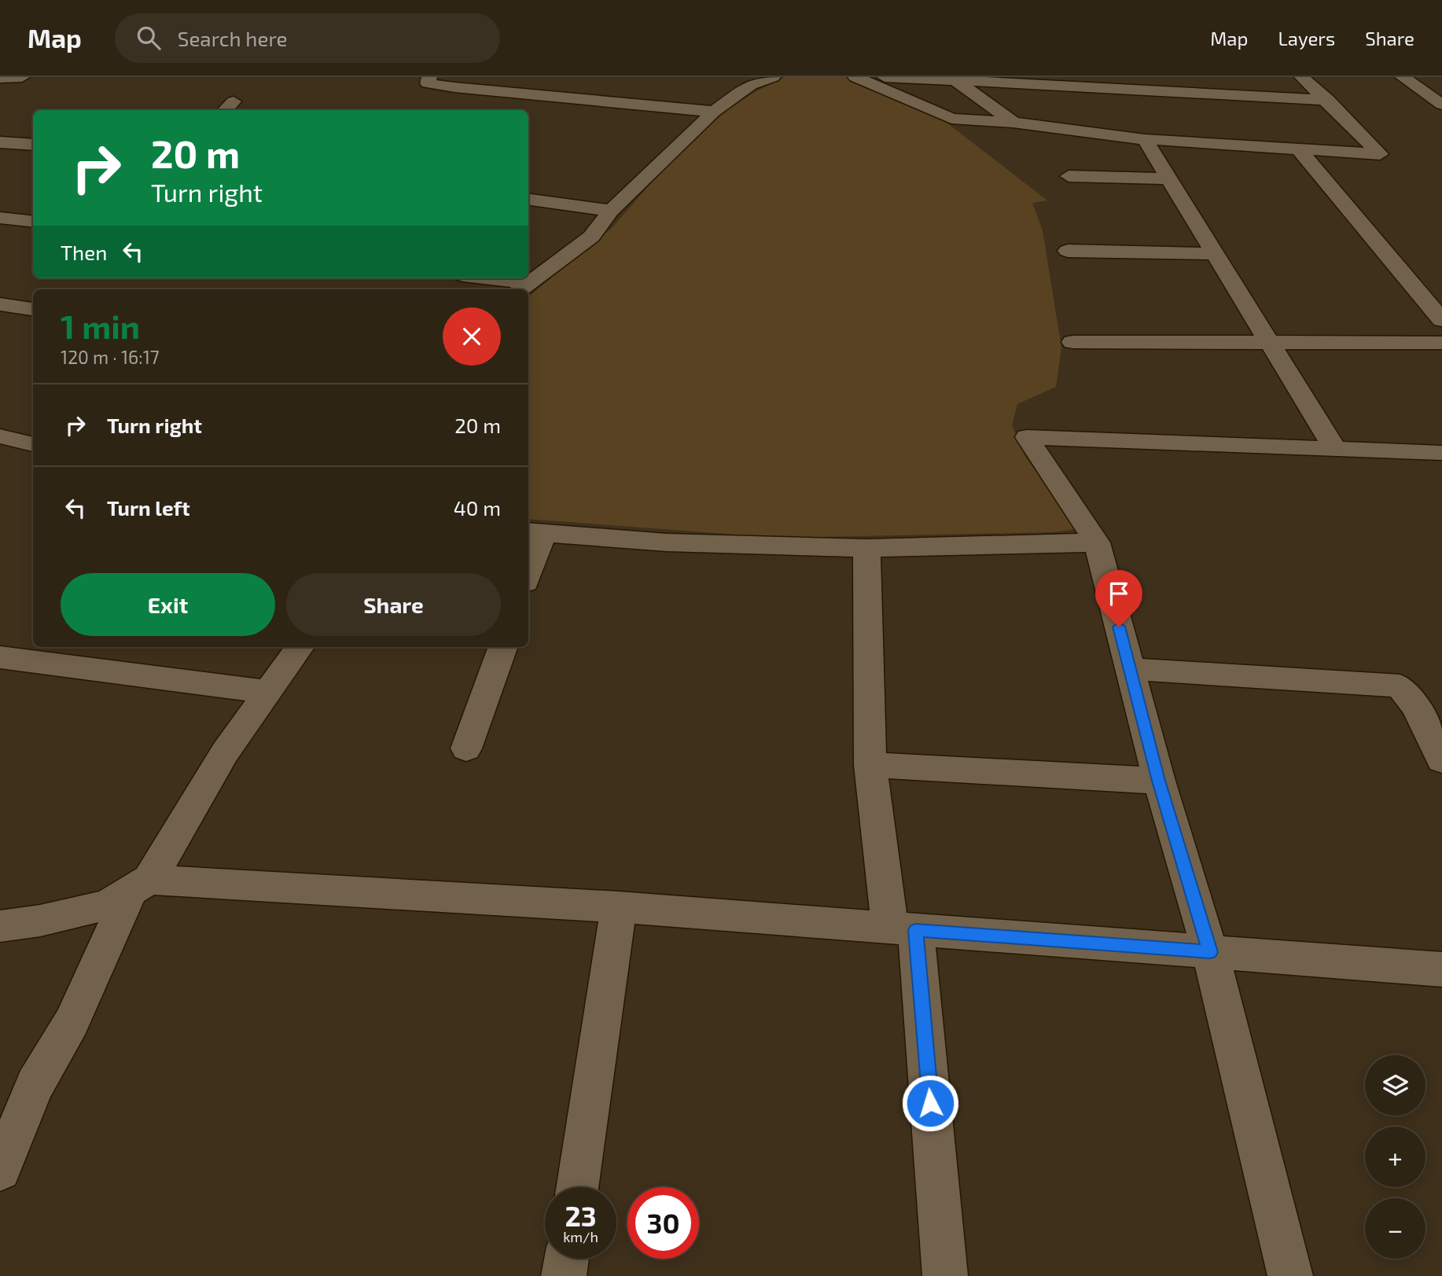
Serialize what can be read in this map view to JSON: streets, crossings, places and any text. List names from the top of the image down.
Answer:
{
  "page": {
    "header": "Map",
    "search": "Search here",
    "nav": ["Map", "Layers", "Share"],
    "turn": ["20 m", "Turn right"],
    "then": "Then",
    "heading": ["1 min", "120 m · 16:17"],
    "list": [
      {
        "name": "Turn right",
        "value": "20 m"
      },
      {
        "name": "Turn left",
        "value": "40 m"
      }
    ],
    "buttons": ["Exit", "Share"],
    "map_buttons": ["+", "−"],
    "speed": "23 km/h",
    "limit": "30"
  }
}
